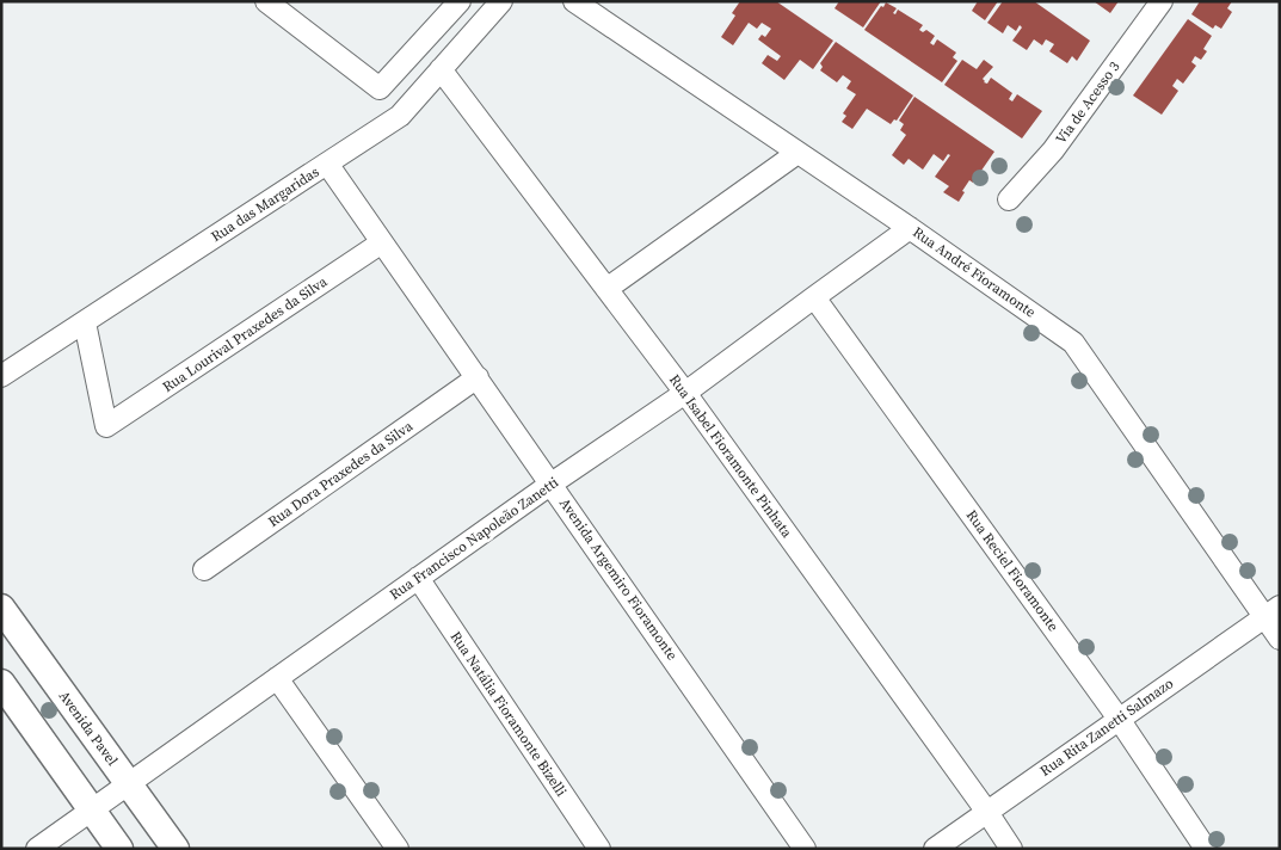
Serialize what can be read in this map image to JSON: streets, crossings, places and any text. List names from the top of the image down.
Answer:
{
  "streets": {
    "street": [
      "Via de Acesso 3",
      "Rua das Margaridas",
      "Rua André Fioramonte",
      "Rua Lourival Praxedes da Silva",
      "Rua Isabel Fioramonte Pinhata",
      "Rua Dora Praxedes da Silva",
      "Rua Francisco Napoleão Zanetti",
      "Rua Reciel Fioramonte",
      "Avenida Argemiro Fioramonte",
      "Rua Natália Fioramonte Bizelli",
      "Rua Rita Zanetti Salmazo",
      "Avenida Pavel"
    ]
  },
  "crossings": [
    ["Rua das Margaridas", "Rua Lourival Praxedes da Silva"],
    ["Rua das Margaridas", "Rua Isabel Fioramonte Pinhata"],
    ["Rua das Margaridas", "Avenida Argemiro Fioramonte"],
    ["Rua André Fioramonte", "Rua Francisco Napoleão Zanetti"],
    ["Rua André Fioramonte", "Rua Rita Zanetti Salmazo"],
    ["Rua Lourival Praxedes da Silva", "Avenida Argemiro Fioramonte"],
    ["Rua Isabel Fioramonte Pinhata", "Rua Francisco Napoleão Zanetti"],
    ["Rua Isabel Fioramonte Pinhata", "Rua Rita Zanetti Salmazo"],
    ["Rua Dora Praxedes da Silva", "Avenida Argemiro Fioramonte"],
    ["Rua Francisco Napoleão Zanetti", "Rua Reciel Fioramonte"],
    ["Rua Francisco Napoleão Zanetti", "Avenida Argemiro Fioramonte"],
    ["Rua Francisco Napoleão Zanetti", "Rua Natália Fioramonte Bizelli"],
    ["Rua Francisco Napoleão Zanetti", "Avenida Pavel"],
    ["Rua Reciel Fioramonte", "Rua Rita Zanetti Salmazo"]
  ]
}
